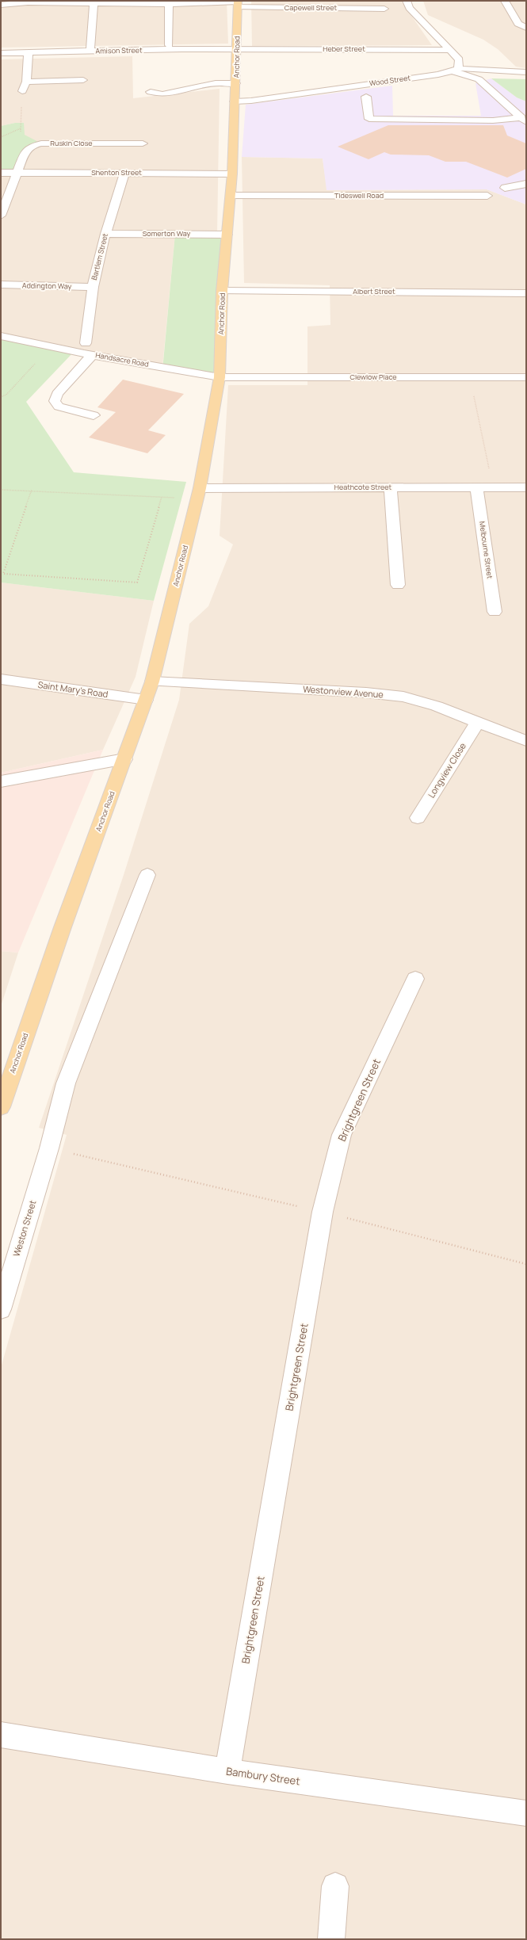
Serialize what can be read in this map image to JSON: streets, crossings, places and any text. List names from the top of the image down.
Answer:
{
  "streets": {
    "main road": ["Anchor Road"],
    "street": [
      "Capewell Street",
      "Heber Street",
      "Amison Street",
      "Wood Street",
      "Ruskin Close",
      "Shenton Street",
      "Tideswell Road",
      "Somerton Way",
      "Bartlem Street",
      "Addington Way",
      "Albert Street",
      "Handsacre Road",
      "Clewlow Place",
      "Heathcote Street",
      "Melbourne Street",
      "Saint Mary's Road",
      "Westonview Avenue",
      "Longview Close",
      "Brightgreen Street",
      "Weston Street",
      "Bambury Street"
    ]
  },
  "crossings": [
    ["Capewell Street", "Anchor Road"],
    ["Heber Street", "Amison Street"],
    ["Heber Street", "Anchor Road"],
    ["Amison Street", "Anchor Road"],
    ["Anchor Road", "Wood Street"],
    ["Anchor Road", "Shenton Street"],
    ["Anchor Road", "Tideswell Road"],
    ["Anchor Road", "Somerton Way"],
    ["Anchor Road", "Albert Street"],
    ["Anchor Road", "Handsacre Road"],
    ["Anchor Road", "Clewlow Place"],
    ["Anchor Road", "Heathcote Street"],
    ["Anchor Road", "Saint Mary's Road"],
    ["Anchor Road", "Westonview Avenue"],
    ["Ruskin Close", "Shenton Street"],
    ["Shenton Street", "Bartlem Street"],
    ["Somerton Way", "Bartlem Street"],
    ["Bartlem Street", "Addington Way"],
    ["Handsacre Road", "Clewlow Place"],
    ["Heathcote Street", "Melbourne Street"],
    ["Westonview Avenue", "Longview Close"],
    ["Brightgreen Street", "Bambury Street"]
  ]
}
